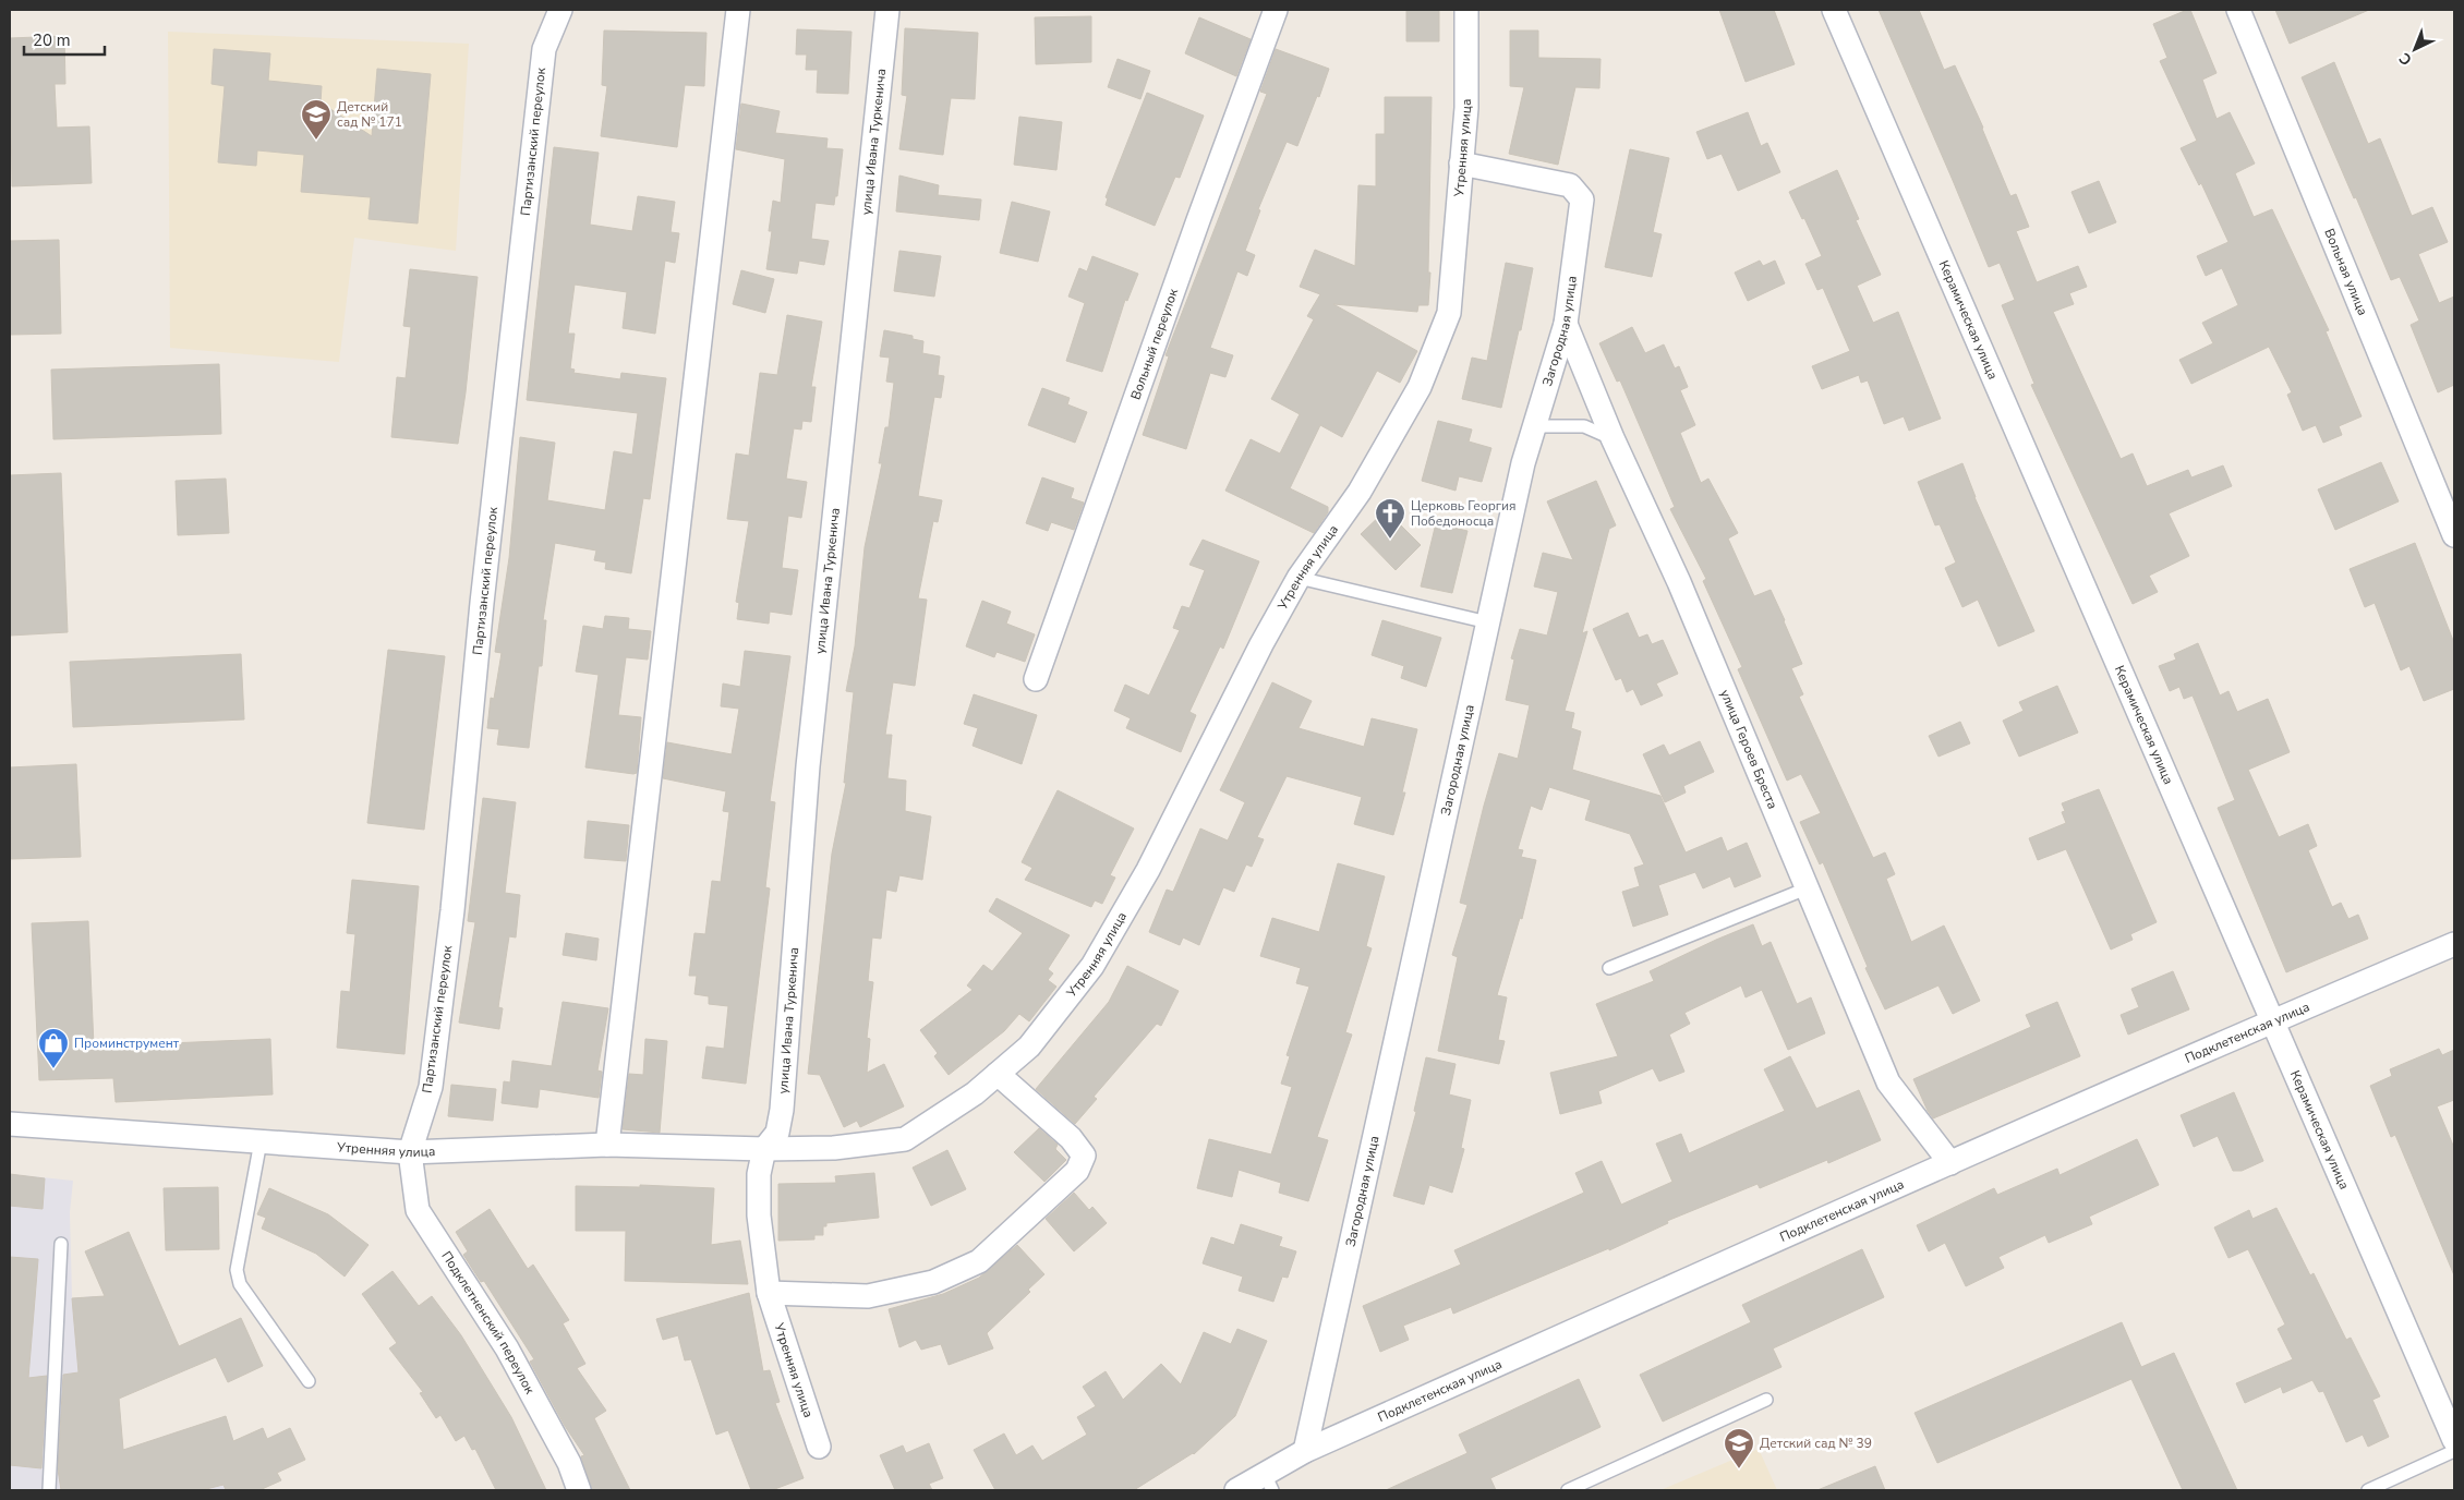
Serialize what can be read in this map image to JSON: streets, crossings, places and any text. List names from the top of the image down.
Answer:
{
  "streets": {
    "street": [
      "Партизанский переулок",
      "улица Ивана Туркенича",
      "Утренняя улица",
      "Вольная улица",
      "Керамическая улица",
      "Загородная улица",
      "Вольный переулок",
      "улица Героев Бреста",
      "Подклетенская улица",
      "Подклетненский переулок"
    ]
  },
  "crossings": [
    ["Партизанский переулок", "Утренняя улица"],
    ["Партизанский переулок", "Подклетненский переулок"],
    ["улица Ивана Туркенича", "Утренняя улица"],
    ["Утренняя улица", "Загородная улица"],
    ["Утренняя улица", "Подклетненский переулок"],
    ["Керамическая улица", "Подклетенская улица"],
    ["Загородная улица", "улица Героев Бреста"],
    ["Загородная улица", "Подклетенская улица"],
    ["улица Героев Бреста", "Подклетенская улица"]
  ],
  "places": {
    "school or university": ["Детский сад № 171", "Детский сад № 39"],
    "church": ["Церковь Георгия Победоносца"],
    "shop": ["Проминструмент"]
  },
  "scale_bar": "20 m",
  "north": "bottom left"
}
